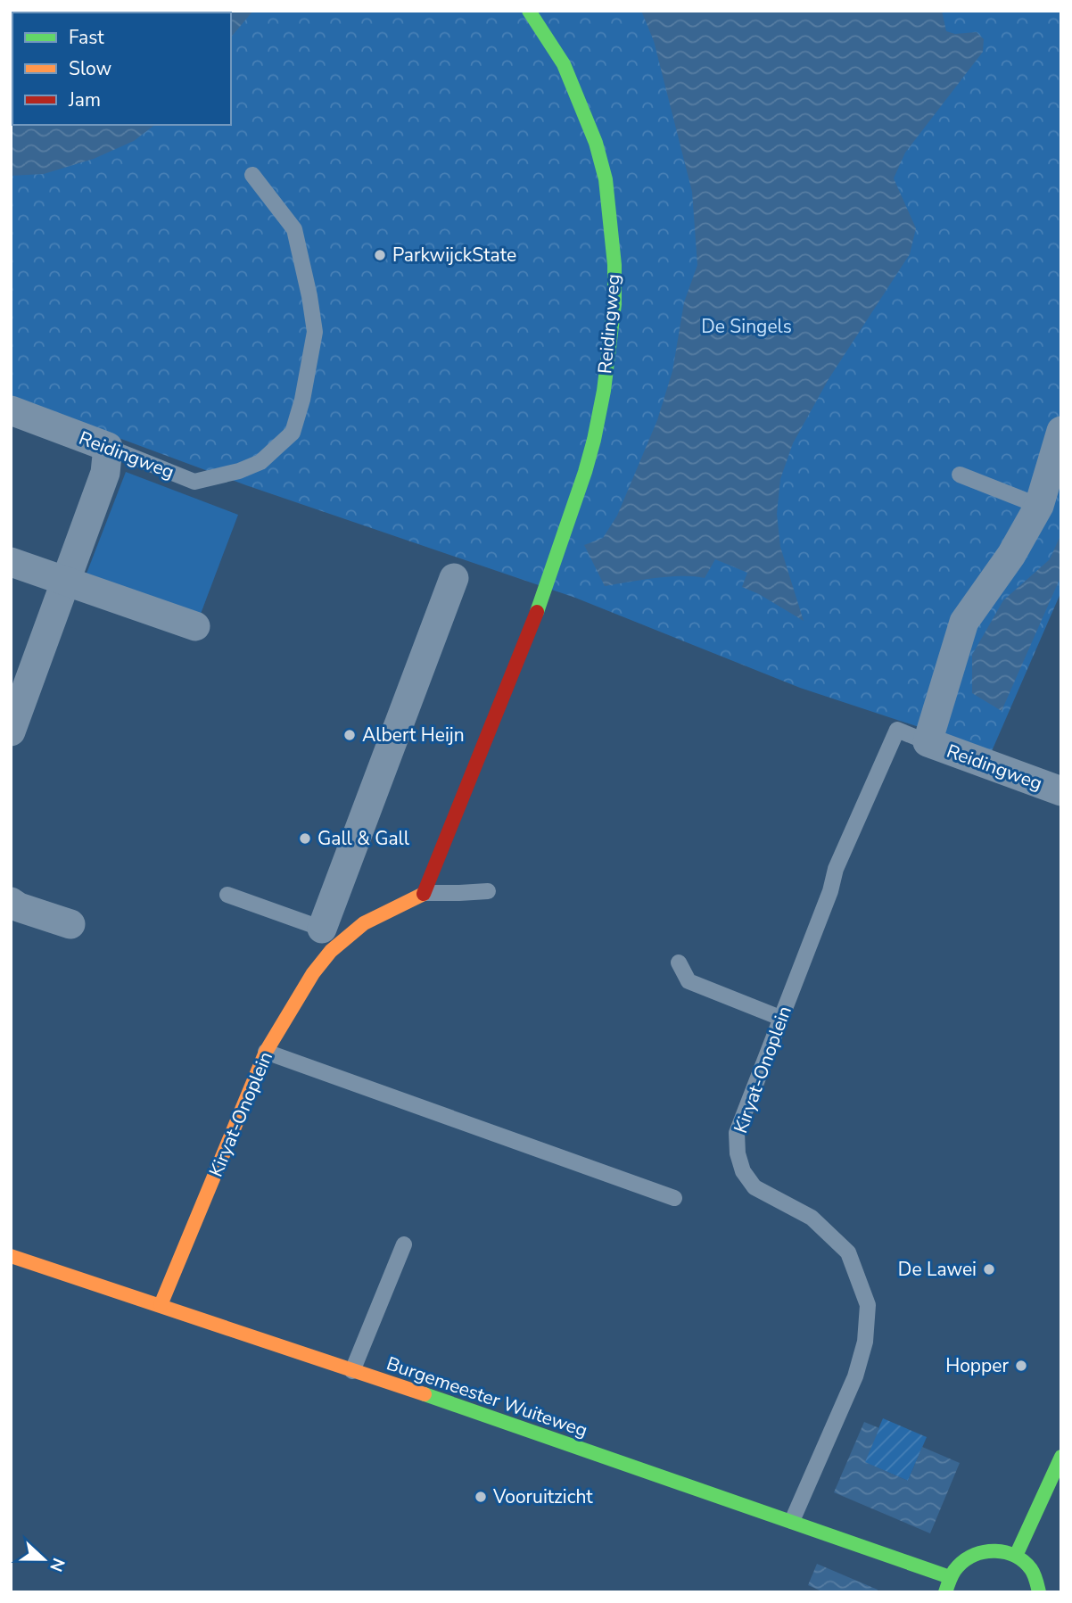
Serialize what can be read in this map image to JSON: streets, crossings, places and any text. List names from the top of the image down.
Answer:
{
  "streets": {
    "street": ["Reidingweg", "Kiryat-Onoplein", "Burgemeester Wuiteweg"]
  },
  "crossings": [
    ["Reidingweg", "Kiryat-Onoplein"],
    ["Kiryat-Onoplein", "Burgemeester Wuiteweg"]
  ],
  "parks": ["De Singels"],
  "places": [
    "ParkwijckState",
    "Albert Heijn",
    "Gall & Gall",
    "De Lawei",
    "Hopper",
    "Vooruitzicht"
  ],
  "legend": ["Fast", "Slow", "Jam"],
  "north": "right"
}
